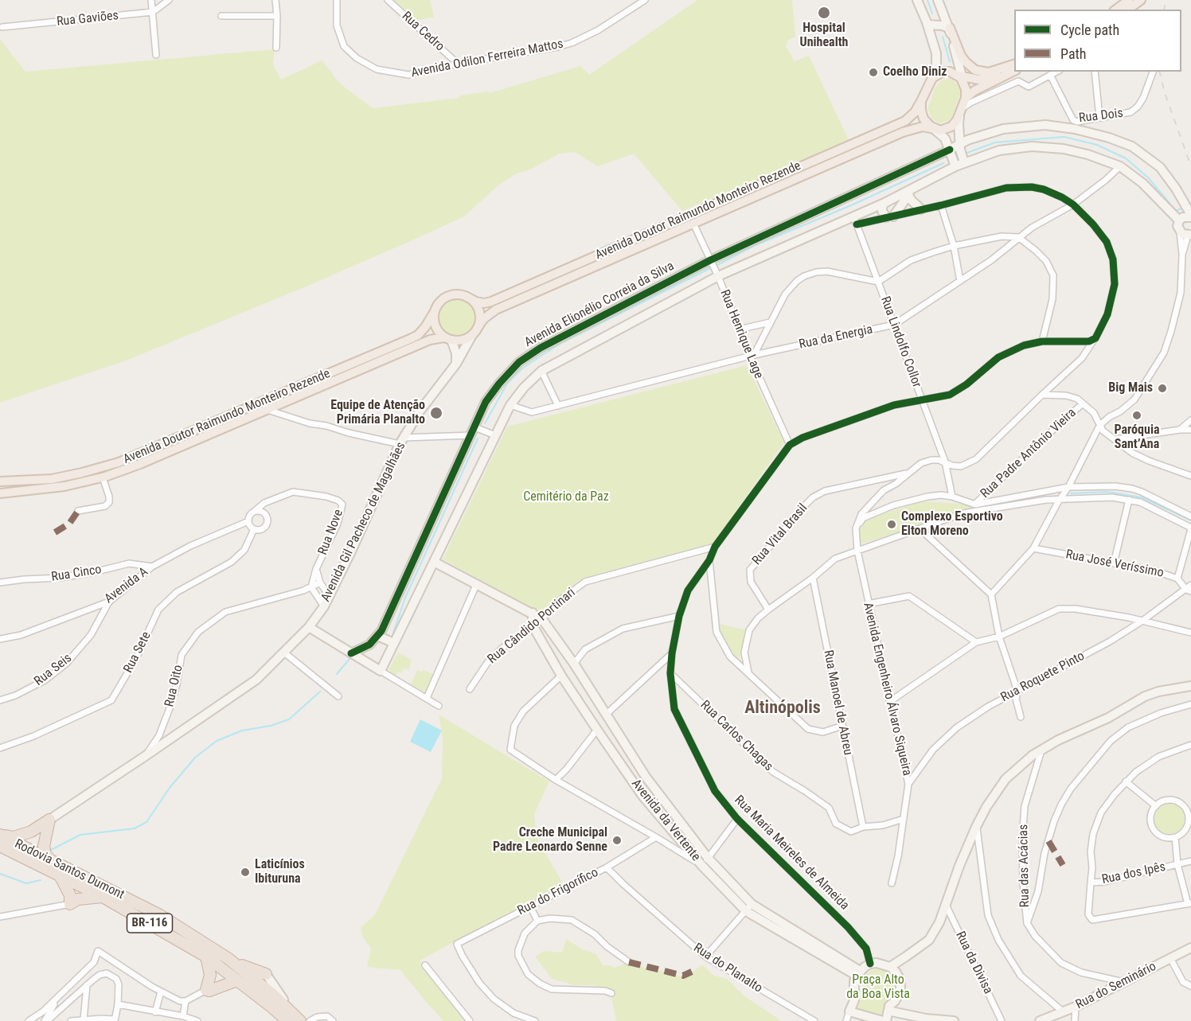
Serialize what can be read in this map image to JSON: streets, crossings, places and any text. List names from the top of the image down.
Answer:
{
  "streets": {
    "highway": ["Rodovia Santos Dumont", "BR-116"],
    "main road": ["Avenida Doutor Raimundo Monteiro Rezende"],
    "street": [
      "Rua Gaviões",
      "Rua Cedro",
      "Avenida Odilon Ferreira Mattos",
      "Rua Dois",
      "Avenida Elionélio Correia da Silva",
      "Rua Henrique Lage",
      "Rua da Energia",
      "Rua Lindolfo Collor",
      "Rua Padre Antônio Vieira",
      "Avenida Gil Pacheco de Magalhães",
      "Rua Nove",
      "Rua Vital Brasil",
      "Rua José Veríssimo",
      "Rua Cinco",
      "Avenida A",
      "Rua Cândido Portinari",
      "Rua Sete",
      "Rua Seis",
      "Rua Roquete Pinto",
      "Rua Oito",
      "Avenida Engenheiro Álvaro Siqueira",
      "Rua Manoel de Abreu",
      "Rua Carlos Chagas",
      "Avenida da Vertente",
      "Rua Maria Meireles de Almeida",
      "Rua das Acácias",
      "Rua dos Ipês",
      "Rua do Frigorífico",
      "Rua da Divisa",
      "Rua do Planalto",
      "Rua do Seminário"
    ]
  },
  "crossings": [
    ["Rua Cedro", "Avenida Odilon Ferreira Mattos"],
    ["Avenida Doutor Raimundo Monteiro Rezende", "Rua Henrique Lage"],
    ["Avenida Doutor Raimundo Monteiro Rezende", "Avenida Gil Pacheco de Magalhães"],
    ["Avenida Elionélio Correia da Silva", "Rua Henrique Lage"],
    ["Rua Henrique Lage", "Rua da Energia"],
    ["Rua Henrique Lage", "Rua Maria Meireles de Almeida"],
    ["Rua da Energia", "Rua Lindolfo Collor"],
    ["Rua Lindolfo Collor", "Rua Maria Meireles de Almeida"],
    ["Avenida Gil Pacheco de Magalhães", "Rua Nove"],
    ["Avenida Gil Pacheco de Magalhães", "Rua Oito"],
    ["Rua Nove", "Avenida A"],
    ["Rua Nove", "Rua Sete"],
    ["Rua Nove", "Rua Oito"],
    ["Rua José Veríssimo", "Rua Roquete Pinto"],
    ["Rua Cinco", "Avenida A"],
    ["Avenida A", "Rua Sete"],
    ["Avenida A", "Rua Seis"],
    ["Rua Cândido Portinari", "Avenida da Vertente"],
    ["Rua Cândido Portinari", "Rua Maria Meireles de Almeida"],
    ["Rua Roquete Pinto", "Avenida Engenheiro Álvaro Siqueira"],
    ["Avenida Engenheiro Álvaro Siqueira", "Rua Carlos Chagas"],
    ["Rua Manoel de Abreu", "Rua Carlos Chagas"],
    ["Rua Carlos Chagas", "Rua Maria Meireles de Almeida"],
    ["Rua das Acácias", "Rua do Seminário"],
    ["Rua do Frigorífico", "Rua do Planalto"]
  ],
  "districts": ["Altinópolis"],
  "parks": ["Cemitério da Paz", "Praça Alto da Boa Vista"],
  "places": [
    "Hospital Unihealth",
    "Coelho Diniz",
    "Big Mais",
    "Equipe de Atenção Primária Planalto",
    "Paróquia Sant’Ana",
    "Complexo Esportivo Elton Moreno",
    "Creche Municipal Padre Leonardo Senne",
    "Laticínios Ibituruna"
  ],
  "legend": ["Cycle path", "Path"]
}
